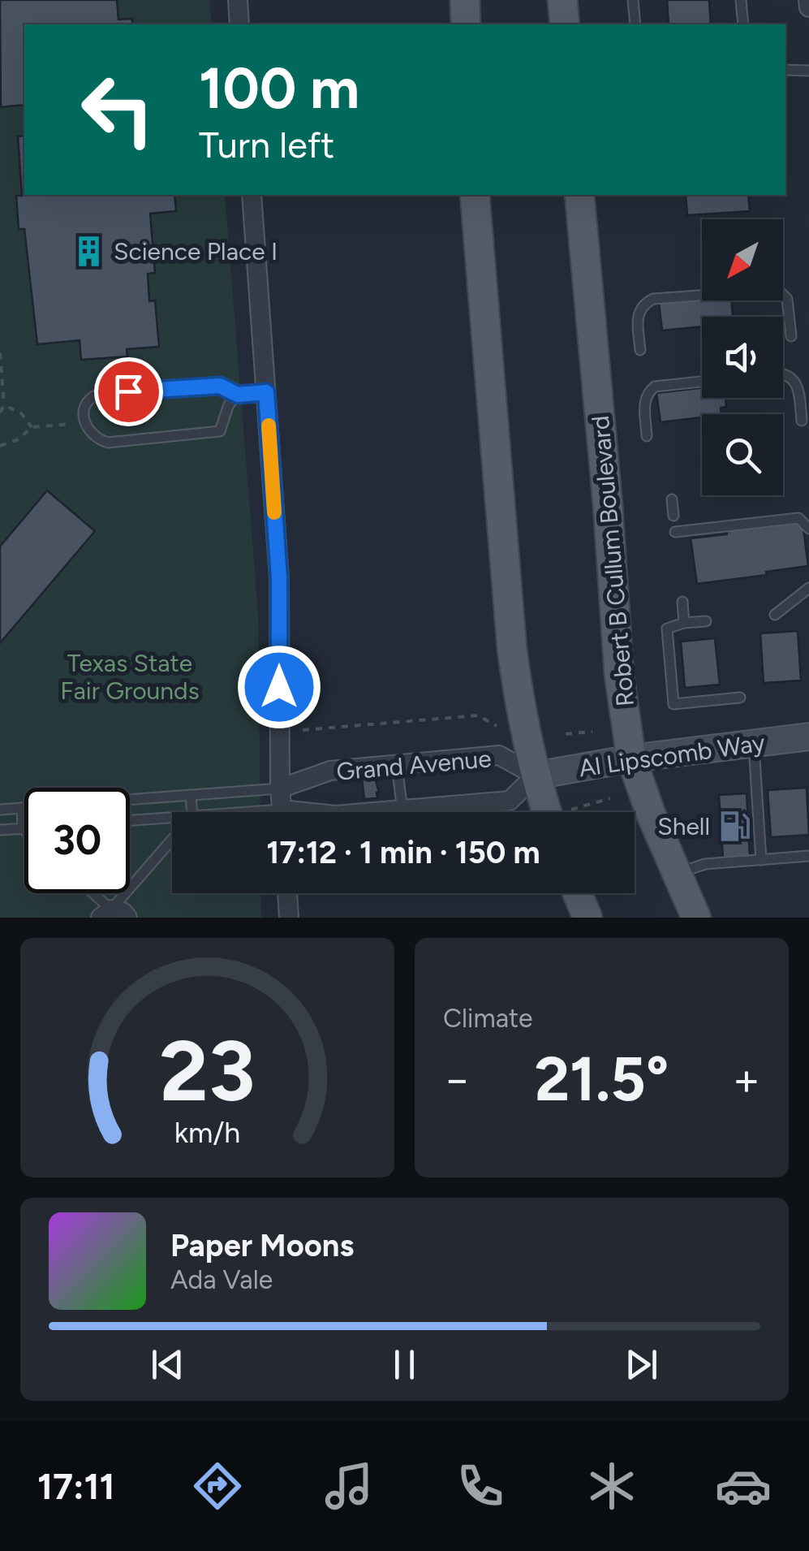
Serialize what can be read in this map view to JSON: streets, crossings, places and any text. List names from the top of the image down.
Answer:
{
  "streets": {
    "main road": ["Robert B Cullum Boulevard"],
    "street": ["Al Lipscomb Way", "Grand Avenue"]
  },
  "crossings": [
    ["Robert B Cullum Boulevard", "Al Lipscomb Way"],
    ["Al Lipscomb Way", "Grand Avenue"]
  ],
  "parks": ["Texas State Fair Grounds"],
  "places": {
    "building": ["Science Place I"],
    "fuel station": ["Shell"]
  },
  "north": "bottom left",
  "page": {
    "turn": ["100 m", "Turn left"],
    "limit": "30",
    "trip": "17:12 · 1 min · 150 m",
    "tile": "Climate",
    "heat": ["−", "21.5°", "+"],
    "song": ["Paper Moons", "Ada Vale"],
    "tabs": "17:11",
    "gauge": ["23", "km/h"]
  }
}
